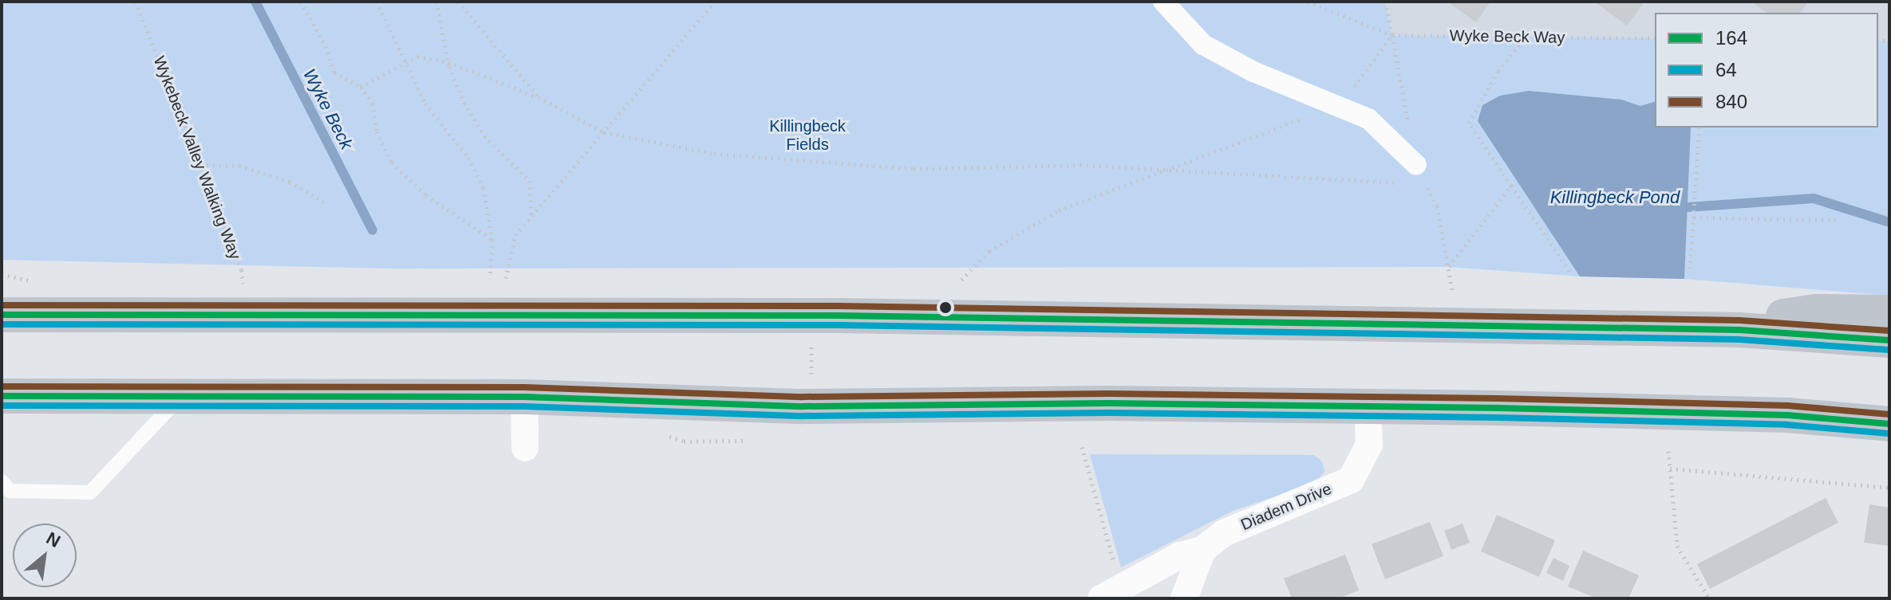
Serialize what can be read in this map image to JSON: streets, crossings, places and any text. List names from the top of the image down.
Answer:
{
  "streets": {
    "street": ["Diadem Drive"],
    "path": ["Wyke Beck Way", "Wykebeck Valley Walking Way"]
  },
  "water": ["Wyke Beck", "Killingbeck Pond"],
  "parks": ["Killingbeck Fields"],
  "lines": ["transit line 840", "transit line 164", "transit line 64"],
  "legend": ["164", "64", "840"],
  "north": "top right"
}
